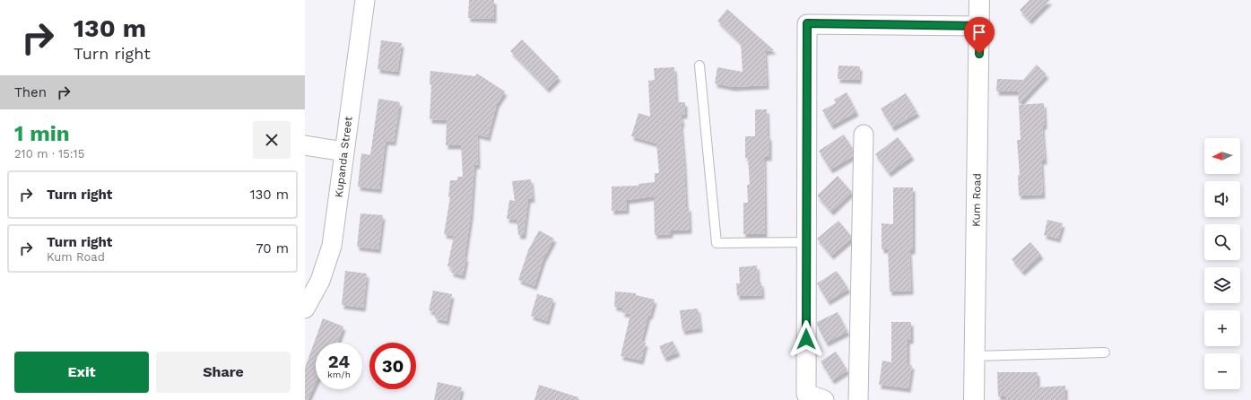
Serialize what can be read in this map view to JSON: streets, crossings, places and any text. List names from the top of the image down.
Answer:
{
  "streets": {
    "street": ["Kupanda Street", "Kum Road"]
  },
  "north": "left",
  "page": {
    "turn": ["130 m", "Turn right"],
    "then": "Then",
    "heading": ["1 min", "210 m · 15:15"],
    "map_buttons": ["+", "−"],
    "list": [
      {
        "name": "Turn right",
        "value": "130 m"
      },
      {
        "name": "Turn right",
        "note": "Kum Road",
        "value": "70 m"
      }
    ],
    "speed": "24 km/h",
    "limit": "30",
    "buttons": ["Exit", "Share"]
  }
}
